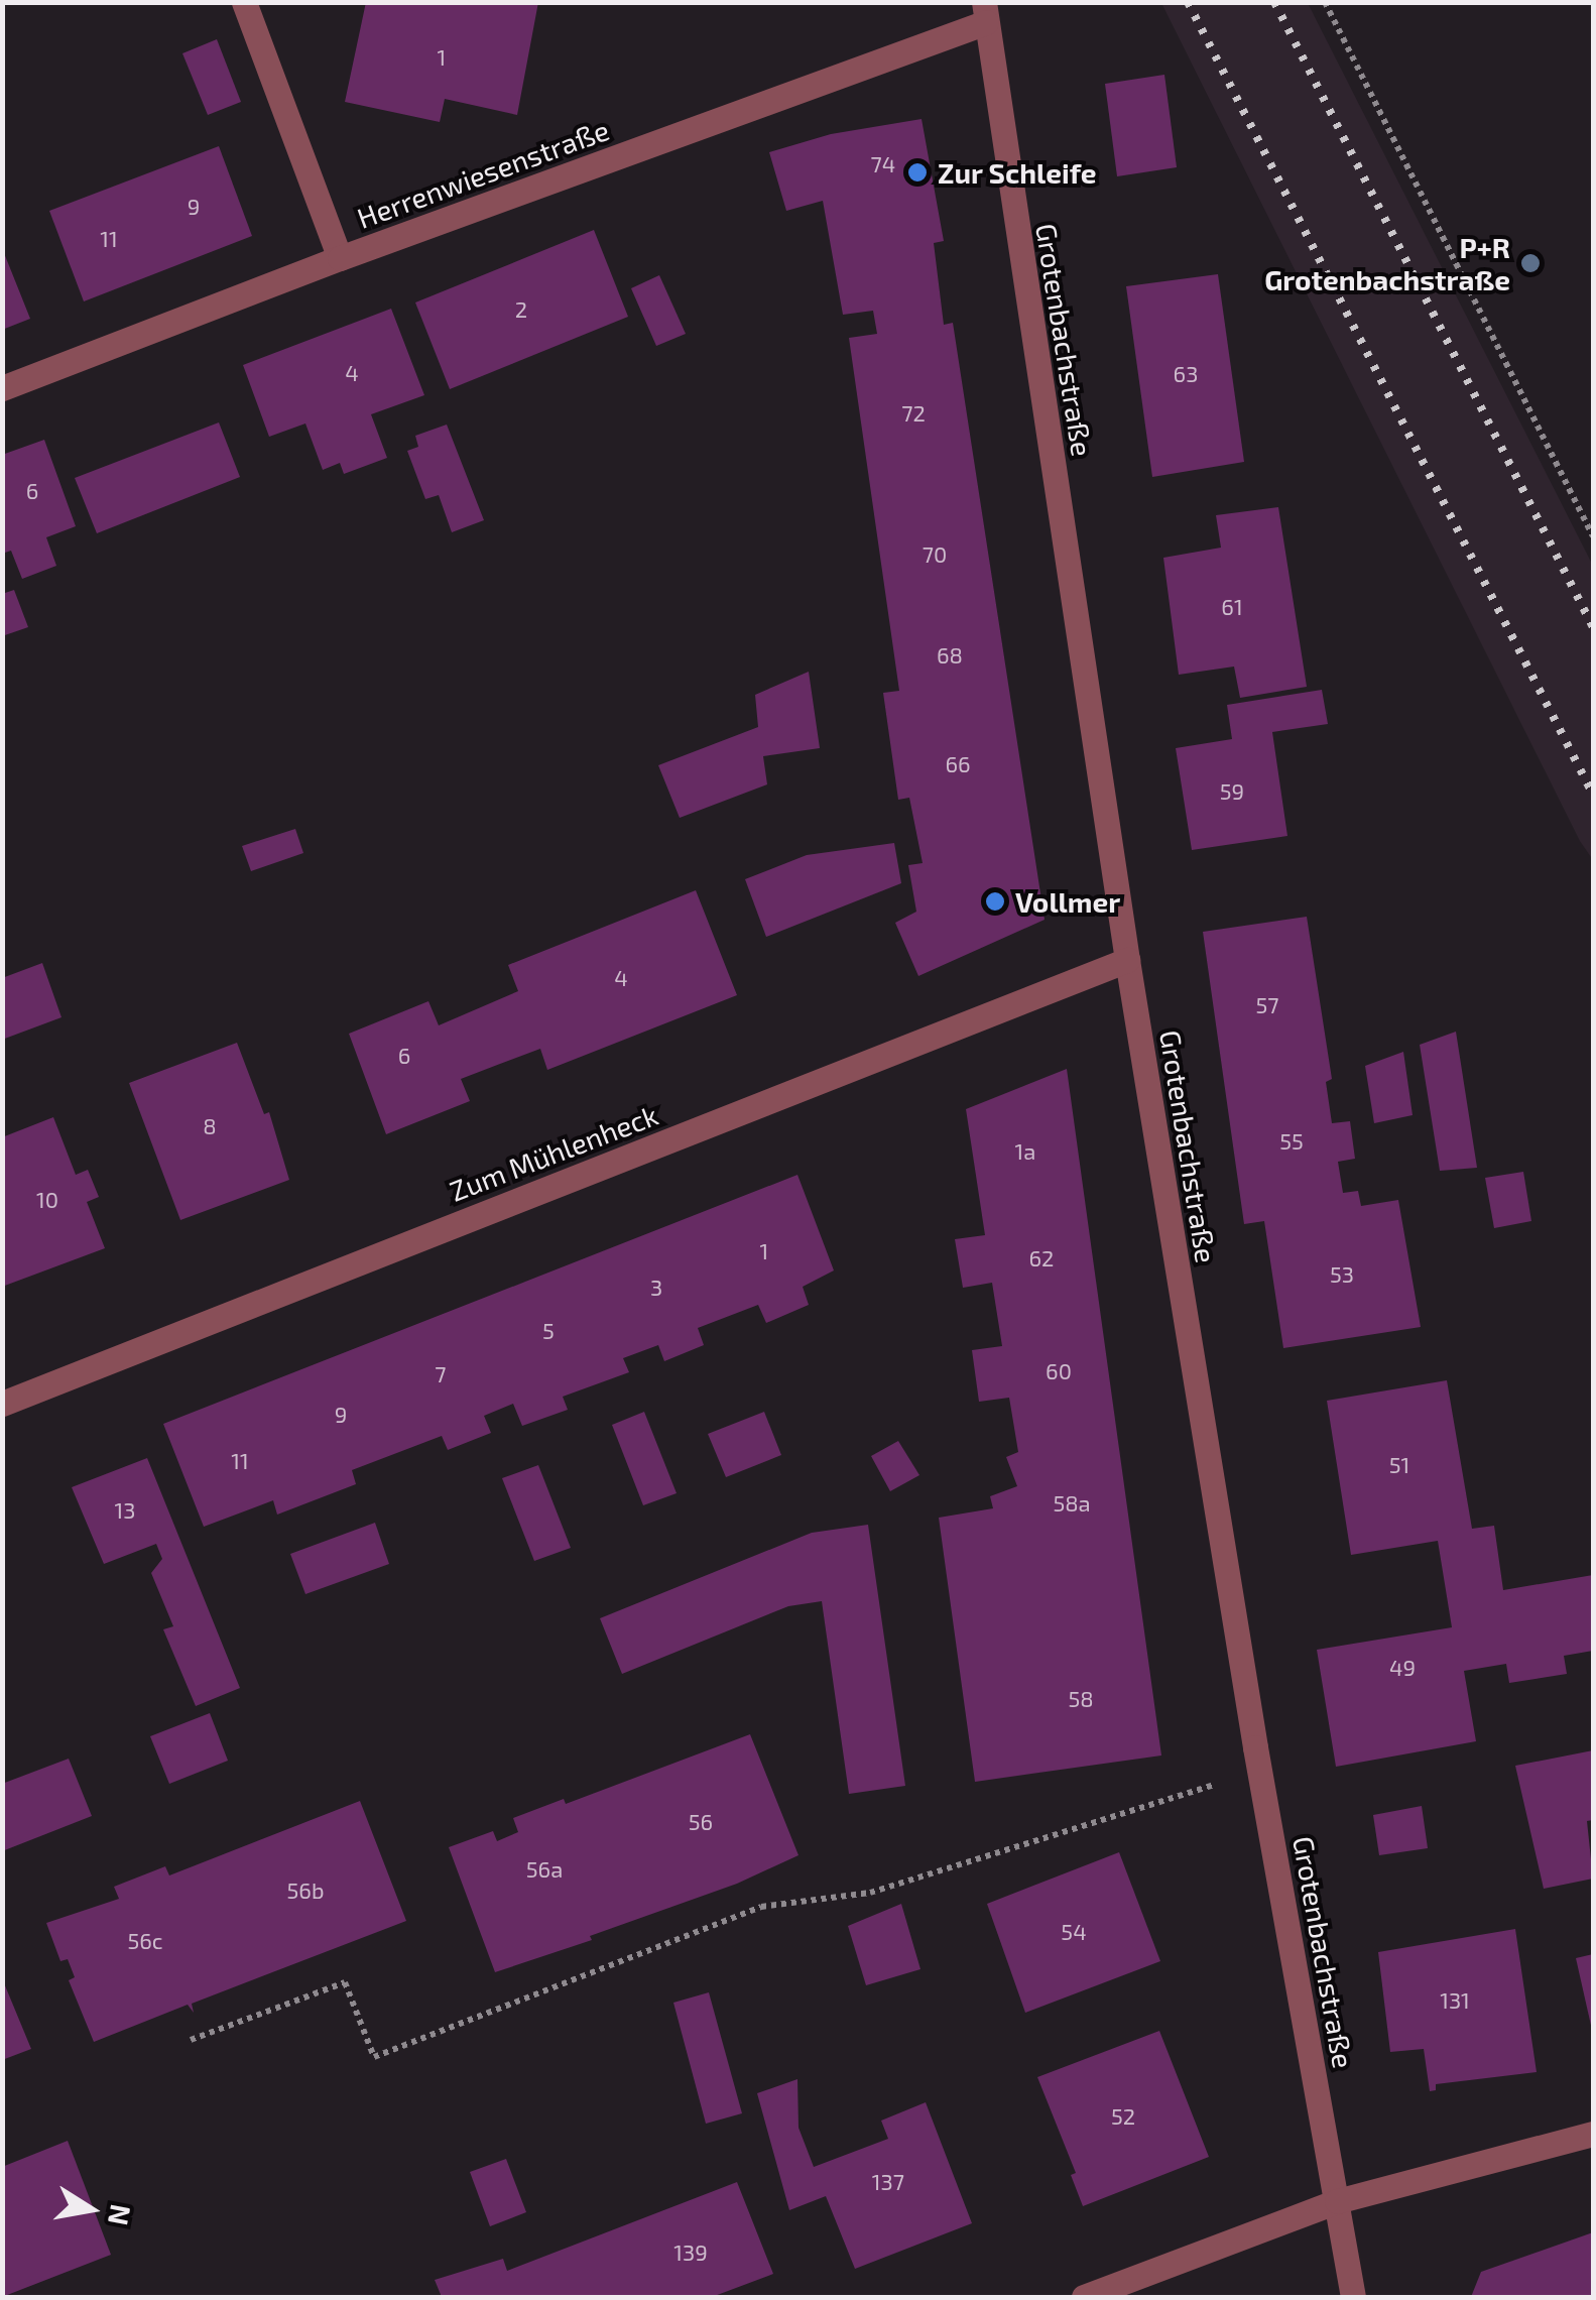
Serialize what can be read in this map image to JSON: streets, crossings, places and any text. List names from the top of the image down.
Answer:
{
  "streets": {
    "street": ["Herrenwiesenstraße", "Grotenbachstraße", "Zum Mühlenheck"]
  },
  "crossings": [
    ["Herrenwiesenstraße", "Grotenbachstraße"],
    ["Grotenbachstraße", "Zum Mühlenheck"]
  ],
  "places": ["Zur Schleife", "P+R Grotenbachstraße", "Vollmer"],
  "house_numbers": [
    "1",
    "74",
    "9",
    "11",
    "2",
    "4",
    "63",
    "72",
    "6",
    "70",
    "61",
    "68",
    "66",
    "59",
    "4",
    "57",
    "6",
    "8",
    "55",
    "1a",
    "10",
    "1",
    "62",
    "53",
    "3",
    "5",
    "60",
    "7",
    "9",
    "11",
    "51",
    "58a",
    "13",
    "49",
    "58",
    "56",
    "56a",
    "56b",
    "54",
    "56c",
    "131",
    "52",
    "137",
    "139"
  ],
  "north": "right"
}
